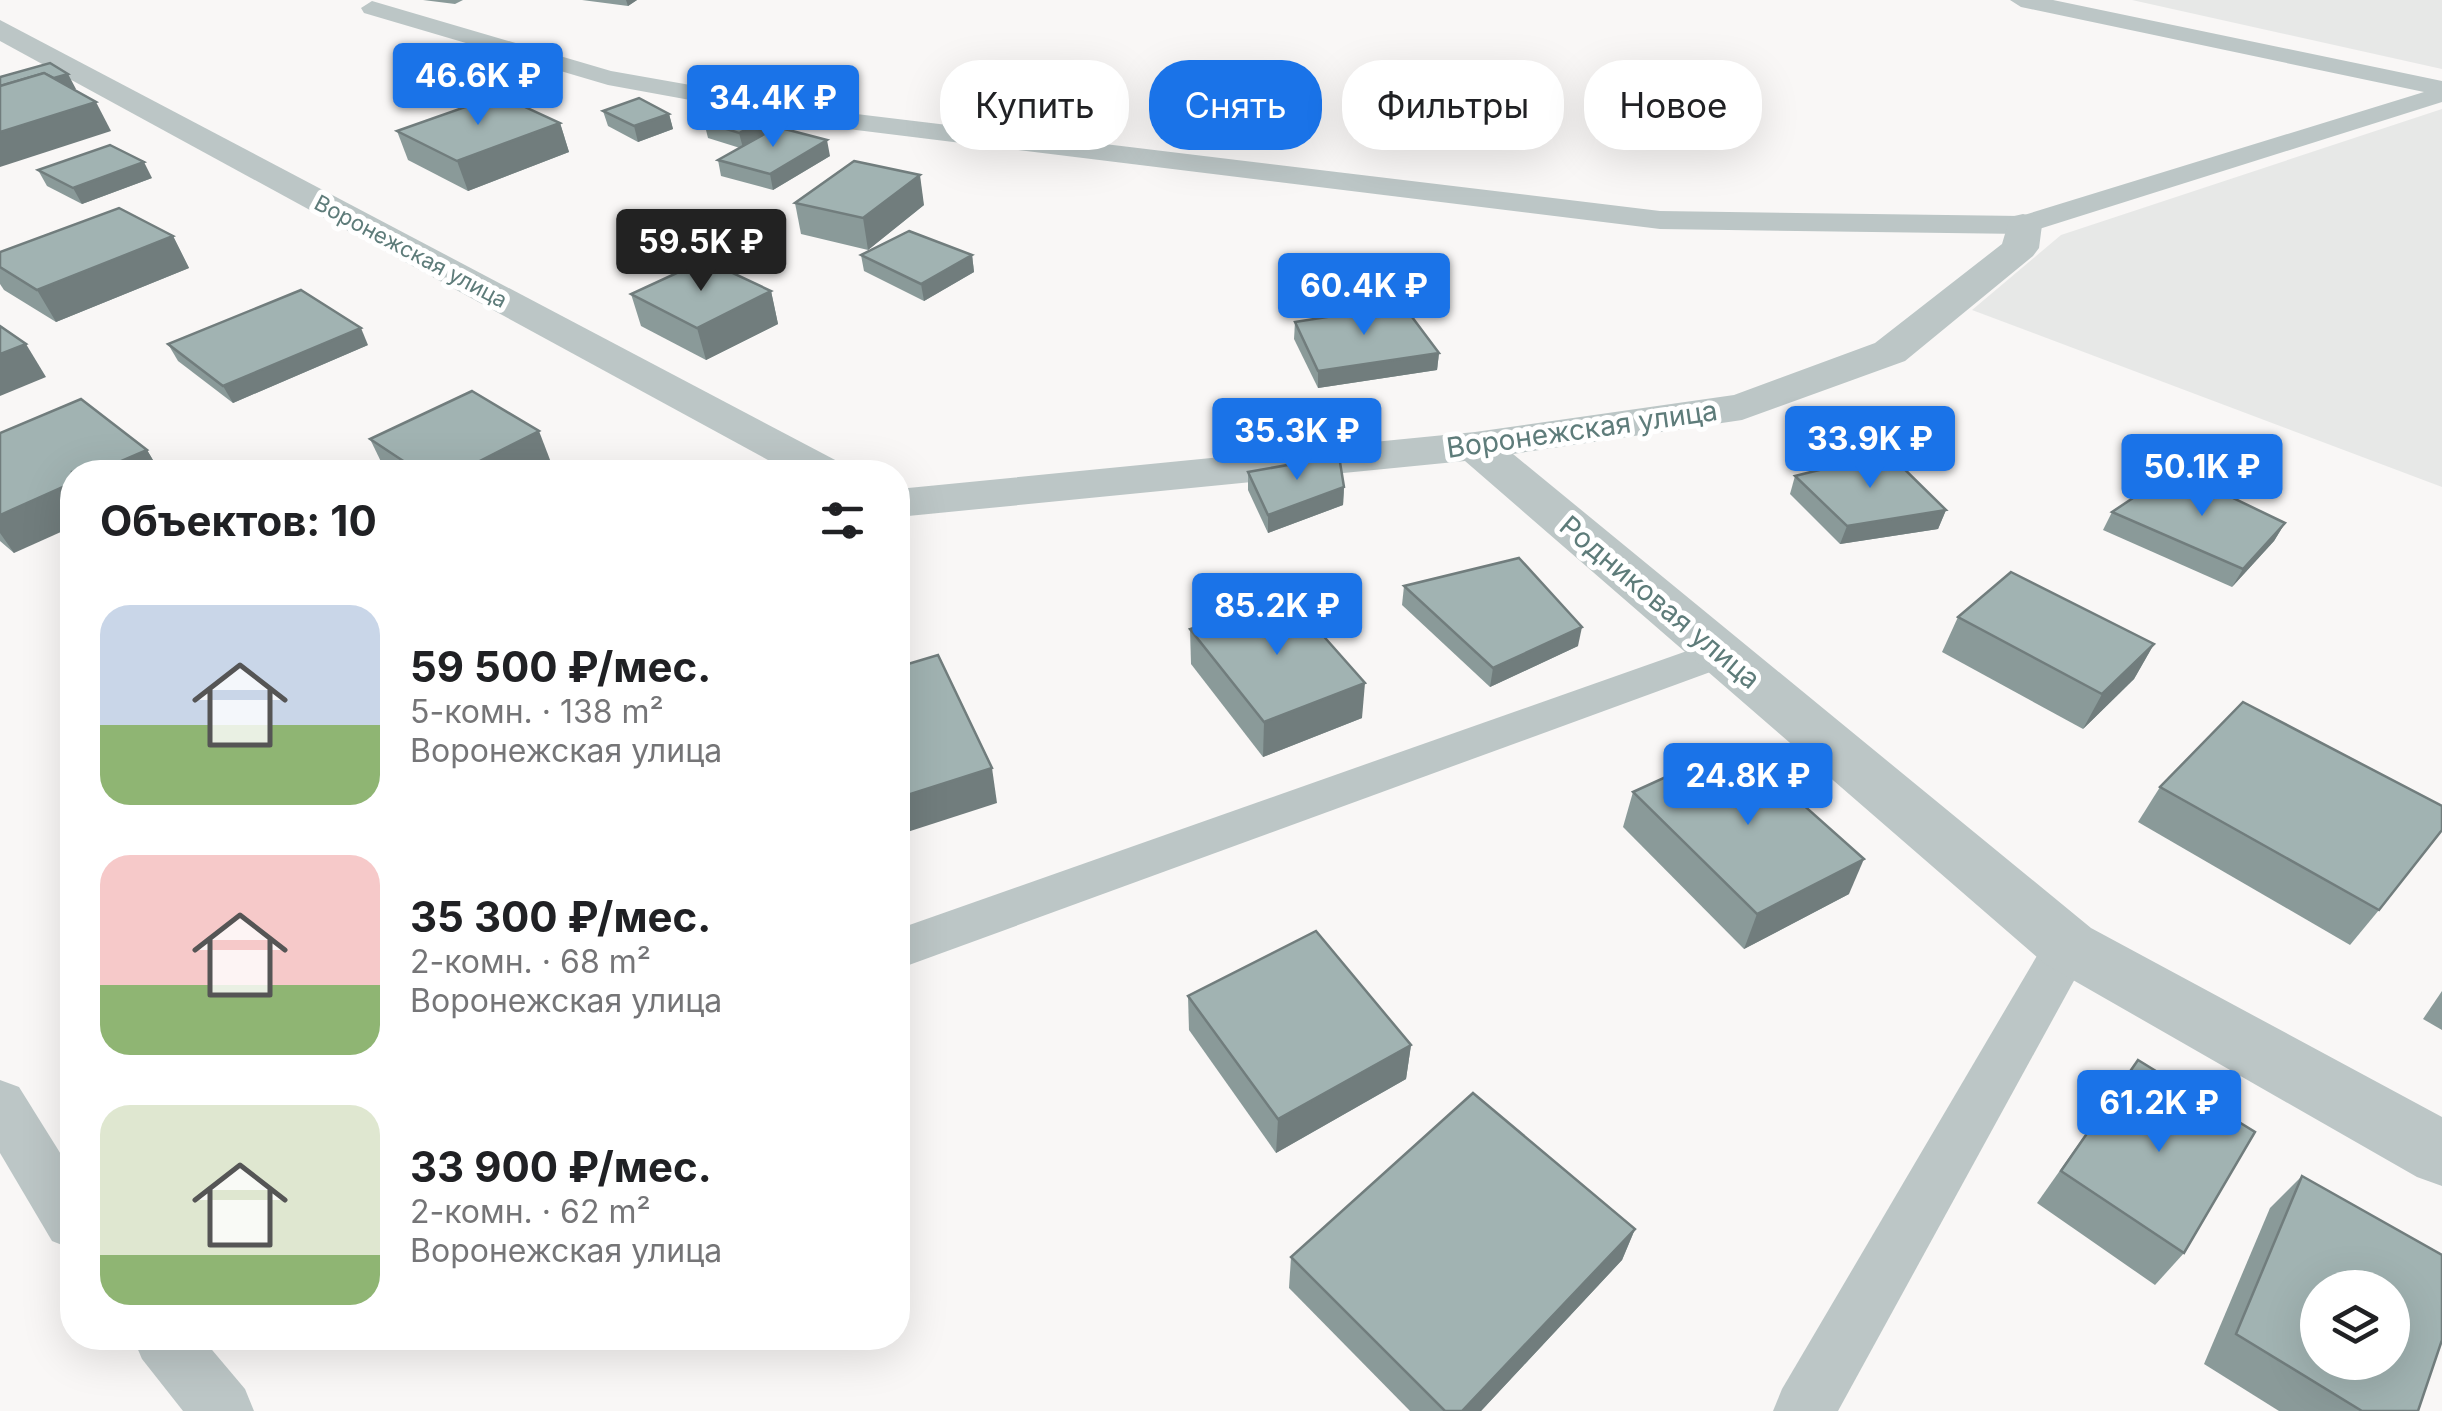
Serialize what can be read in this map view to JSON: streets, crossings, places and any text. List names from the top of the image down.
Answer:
{
  "streets": {
    "street": ["Воронежская улица", "Родниковая улица"]
  },
  "crossings": [
    ["Воронежская улица", "Родниковая улица"]
  ],
  "page": {
    "price": [
      "46.6K ₽",
      "34.4K ₽",
      "59.5K ₽",
      "60.4K ₽",
      "35.3K ₽",
      "33.9K ₽",
      "50.1K ₽",
      "85.2K ₽",
      "24.8K ₽",
      "61.2K ₽"
    ],
    "chip": [
      "Купить",
      "Снять",
      "Фильтры",
      "Новое"
    ],
    "heading": "Объектов: 10",
    "list": [
      {
        "name": "59 500 ₽/мес.",
        "note": "5-комн. · 138 m² · Воронежская улица"
      },
      {
        "name": "35 300 ₽/мес.",
        "note": "2-комн. · 68 m² · Воронежская улица"
      },
      {
        "name": "33 900 ₽/мес.",
        "note": "2-комн. · 62 m² · Воронежская улица"
      }
    ]
  }
}
